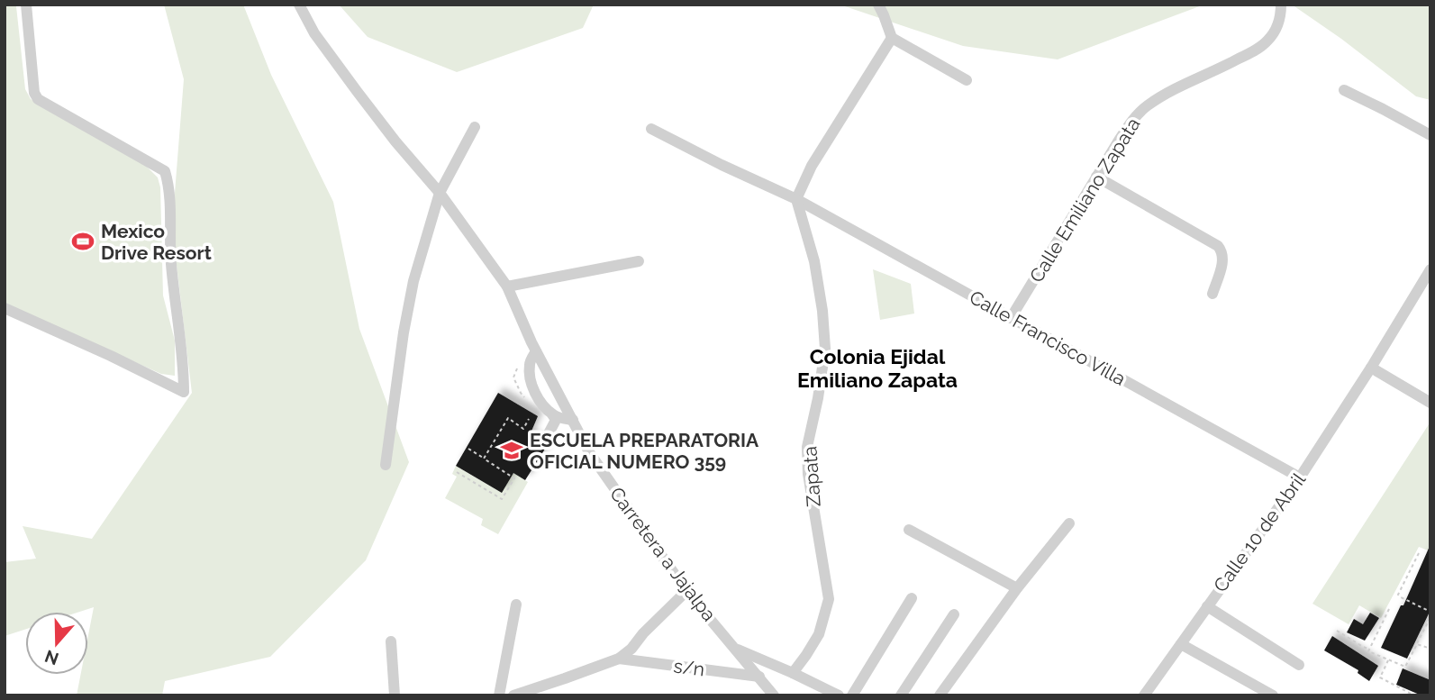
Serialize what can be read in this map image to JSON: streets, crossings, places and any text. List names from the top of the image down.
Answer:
{
  "streets": {
    "street": [
      "Calle Emiliano Zapata",
      "Calle Francisco Villa",
      "Zapata",
      "Calle 10 de Abril",
      "Carretera a Jajalpa",
      "s/n"
    ]
  },
  "crossings": [
    ["Calle Emiliano Zapata", "Calle Francisco Villa"],
    ["Calle Francisco Villa", "Zapata"],
    ["Calle Francisco Villa", "Calle 10 de Abril"],
    ["Zapata", "Carretera a Jajalpa"]
  ],
  "districts": ["Colonia Ejidal Emiliano Zapata"],
  "places": {
    "sports": ["Mexico Drive Resort"],
    "school or university": ["ESCUELA PREPARATORIA OFICIAL NUMERO 359"]
  },
  "north": "bottom"
}
